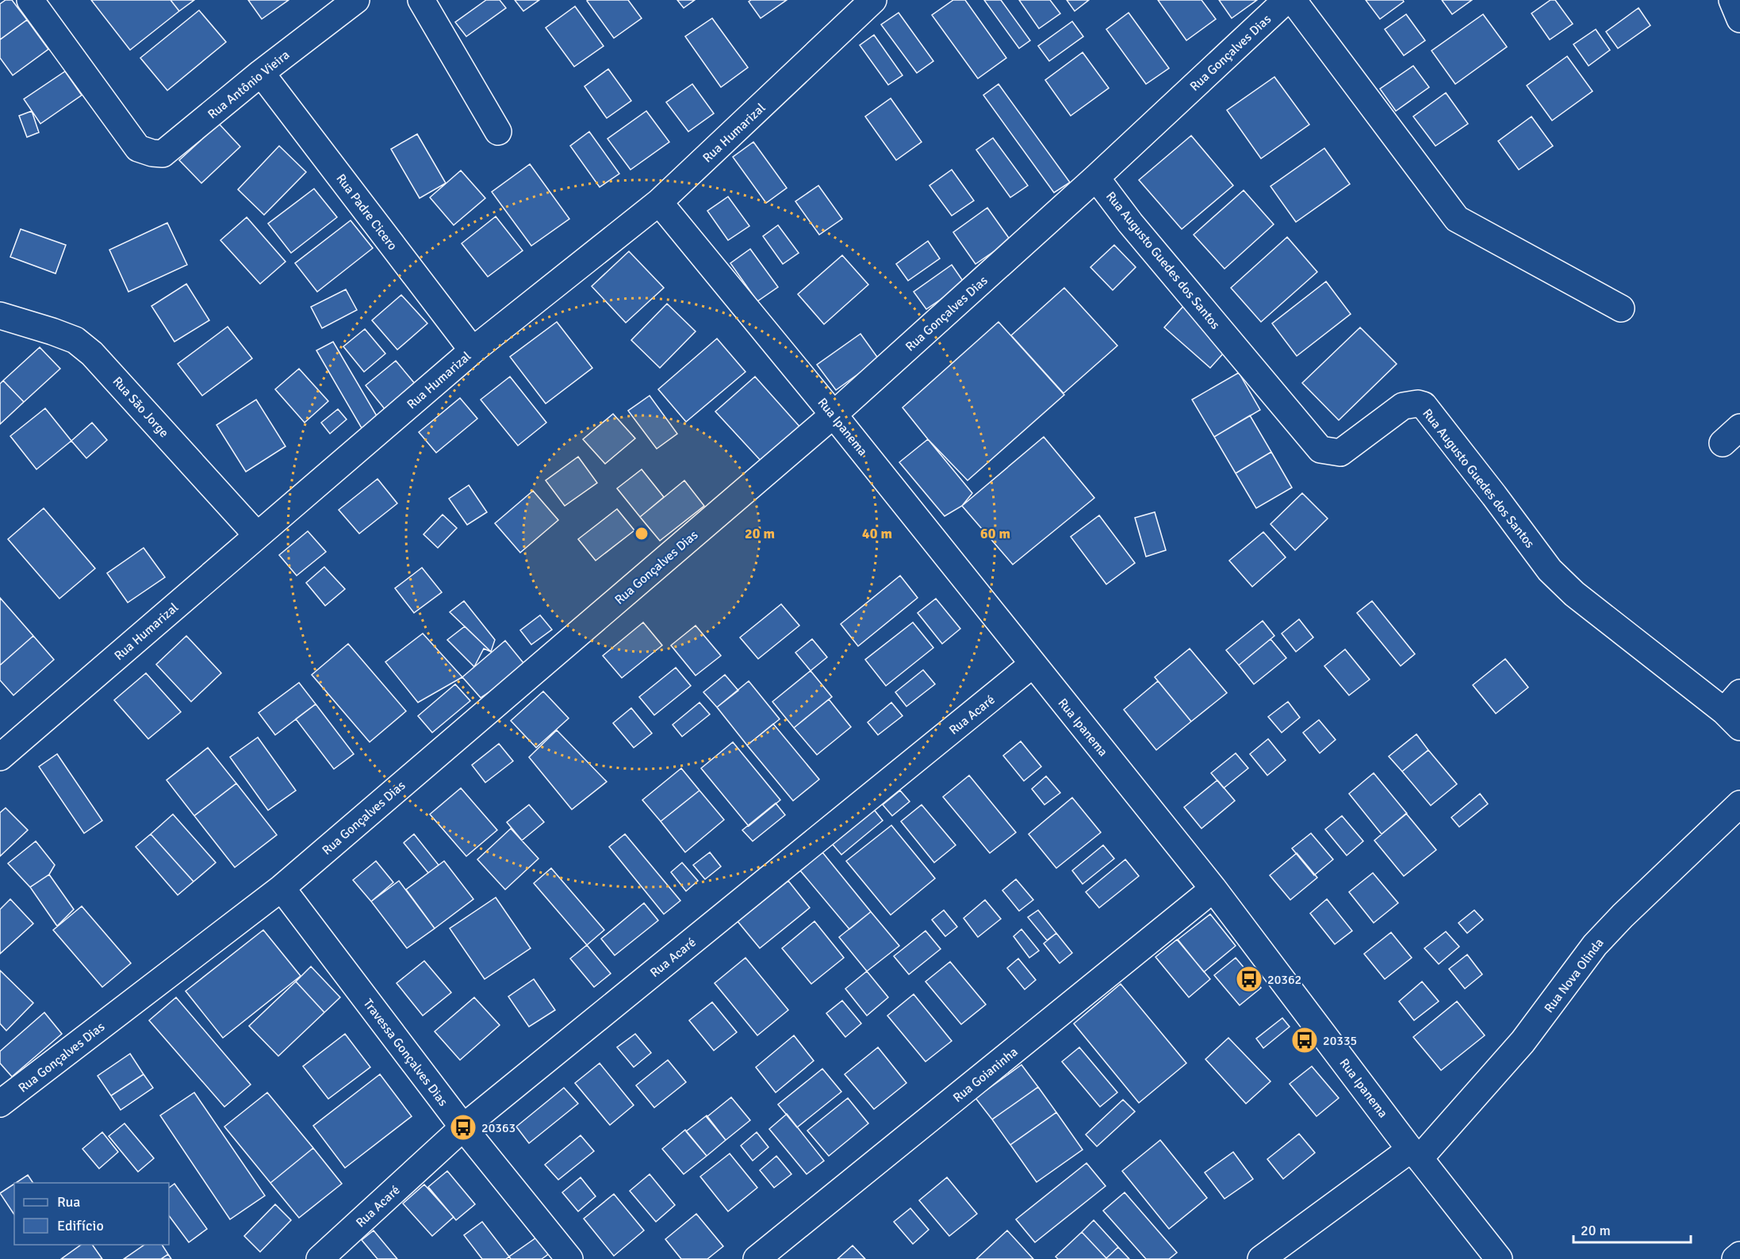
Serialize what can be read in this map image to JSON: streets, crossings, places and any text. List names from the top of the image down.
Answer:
{
  "streets": {
    "street": [
      "Rua Gonçalves Dias",
      "Rua Antônio Vieira",
      "Rua Humarizal",
      "Rua Padre Cicero",
      "Rua Augusto Guedes dos Santos",
      "Rua São Jorge",
      "Rua Ipanema",
      "Rua Acaré",
      "Rua Nova Olinda",
      "Travessa Gonçalves Dias",
      "Rua Goianinha"
    ]
  },
  "crossings": [
    ["Rua Gonçalves Dias", "Rua Augusto Guedes dos Santos"],
    ["Rua Gonçalves Dias", "Rua Ipanema"],
    ["Rua Gonçalves Dias", "Travessa Gonçalves Dias"],
    ["Rua Antônio Vieira", "Rua Padre Cicero"],
    ["Rua Humarizal", "Rua Padre Cicero"],
    ["Rua Humarizal", "Rua São Jorge"],
    ["Rua Humarizal", "Rua Ipanema"],
    ["Rua Ipanema", "Rua Acaré"],
    ["Rua Ipanema", "Rua Nova Olinda"],
    ["Rua Ipanema", "Rua Goianinha"],
    ["Rua Acaré", "Travessa Gonçalves Dias"]
  ],
  "places": {
    "bus stop": ["20362", "20335", "20363"]
  },
  "legend": ["Rua", "Edifício"],
  "scale_bar": "20 m",
  "rings": ["20 m", "40 m", "60 m"]
}
